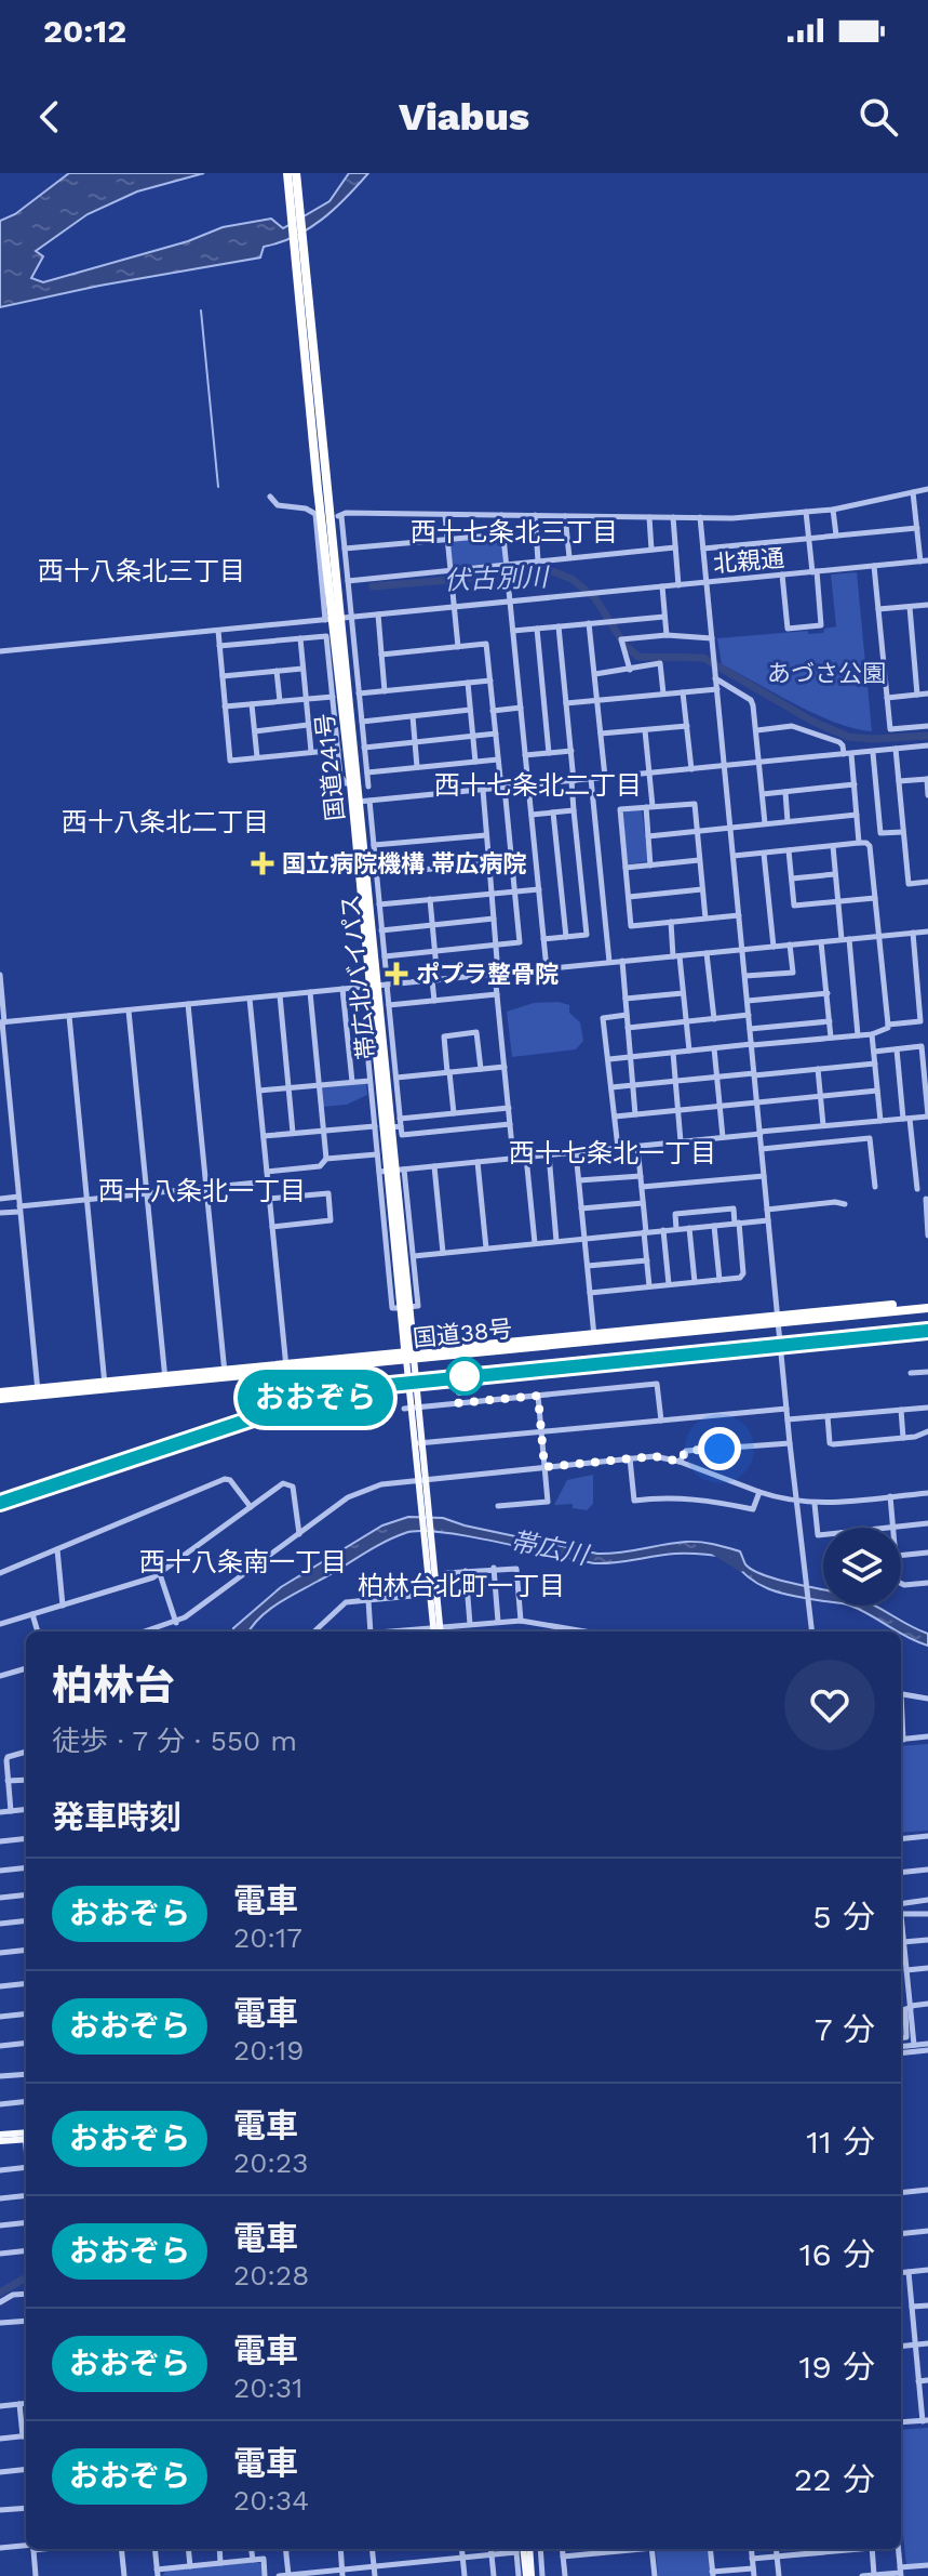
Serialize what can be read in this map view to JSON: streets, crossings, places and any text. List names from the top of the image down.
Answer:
{
  "streets": {
    "highway": ["国道241号", "帯広北バイパス", "国道38号"],
    "street": ["北親通"]
  },
  "crossings": [
    ["北親通", "国道241号"],
    ["北親通", "帯広北バイパス"],
    ["国道241号", "帯広北バイパス"],
    ["国道241号", "国道38号"]
  ],
  "districts": [
    "西十七条北三丁目",
    "西十八条北三丁目",
    "西十七条北二丁目",
    "西十八条北二丁目",
    "西十七条北一丁目",
    "西十八条北一丁目",
    "西十八条南一丁目",
    "柏林台北町一丁目"
  ],
  "water": ["伏古別川", "帯広川"],
  "parks": ["あづさ公園"],
  "places": {
    "health": ["国立病院機構 帯広病院", "ポプラ整骨院"]
  },
  "page": {
    "status": "20:12",
    "header": "Viabus",
    "on_map": "おおぞら",
    "heading": [
      ["柏林台", "徒歩 · 7 分 · 550 m"],
      "発車時刻"
    ],
    "list": [
      {
        "mark": "おおぞら",
        "name": "電車",
        "note": "20:17",
        "value": "5 分"
      },
      {
        "mark": "おおぞら",
        "name": "電車",
        "note": "20:19",
        "value": "7 分"
      },
      {
        "mark": "おおぞら",
        "name": "電車",
        "note": "20:23",
        "value": "11 分"
      },
      {
        "mark": "おおぞら",
        "name": "電車",
        "note": "20:28",
        "value": "16 分"
      },
      {
        "mark": "おおぞら",
        "name": "電車",
        "note": "20:31",
        "value": "19 分"
      },
      {
        "mark": "おおぞら",
        "name": "電車",
        "note": "20:34",
        "value": "22 分"
      }
    ]
  }
}
